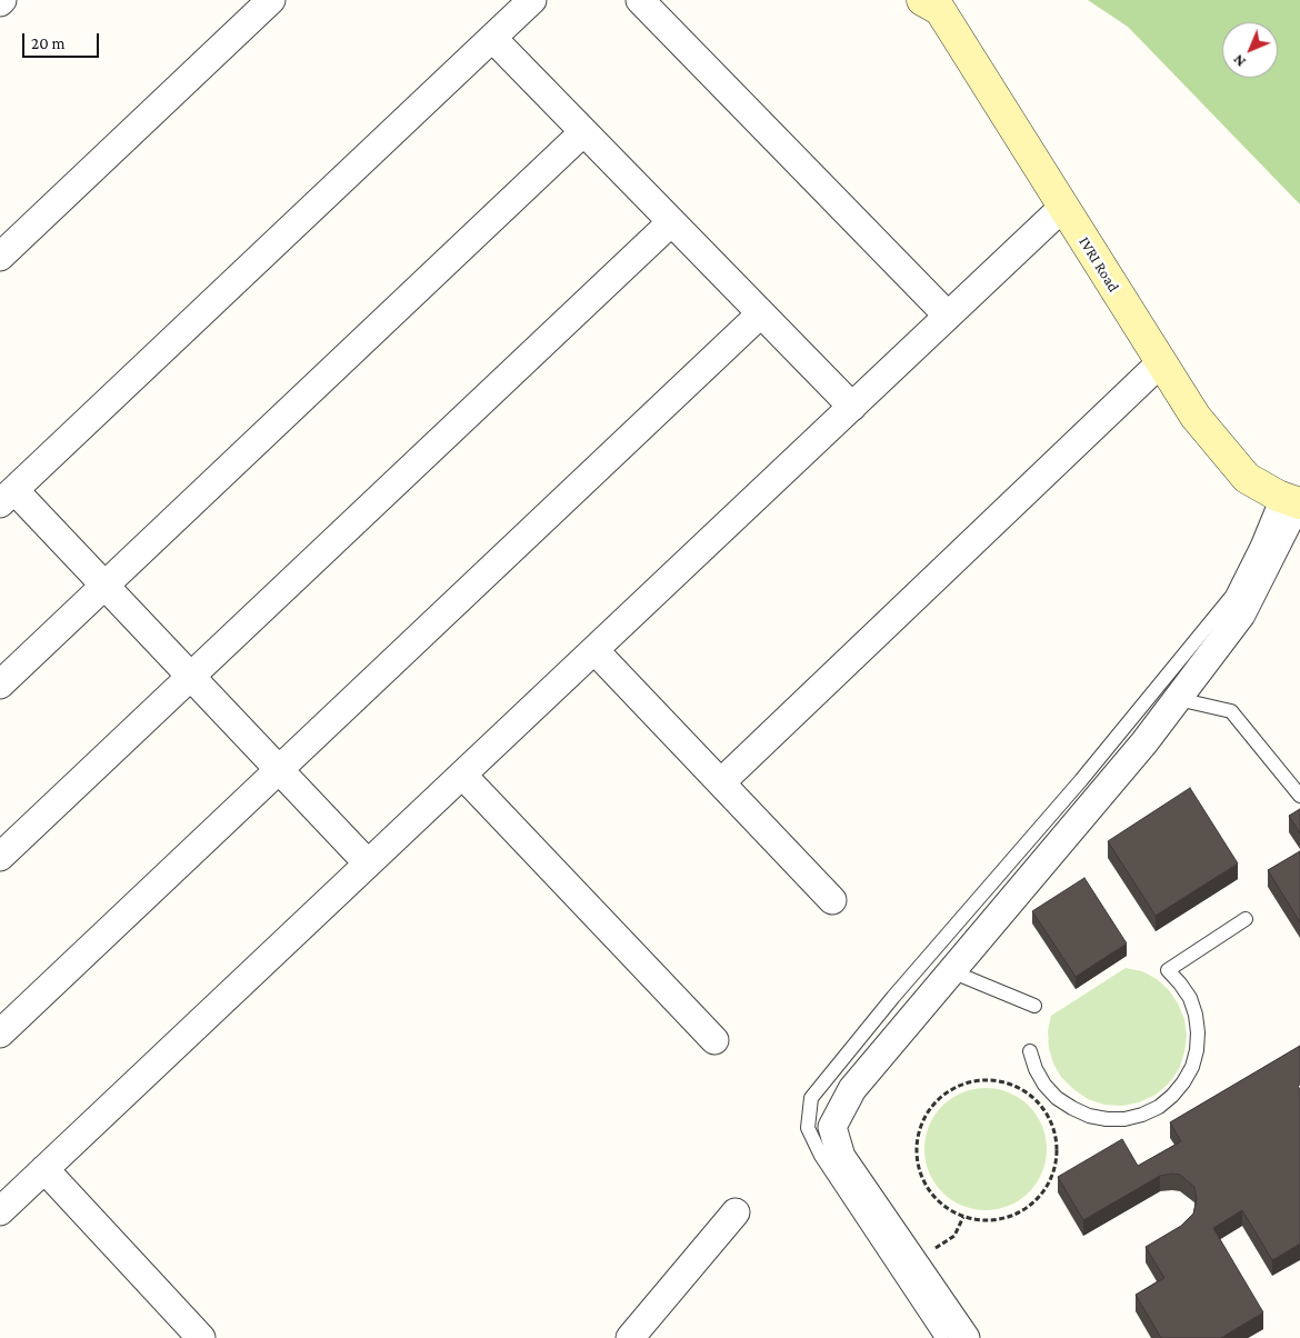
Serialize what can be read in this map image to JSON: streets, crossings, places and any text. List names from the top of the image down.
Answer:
{
  "streets": {
    "main road": ["IVRI Road"]
  },
  "scale_bar": "20 m",
  "north": "bottom left"
}
